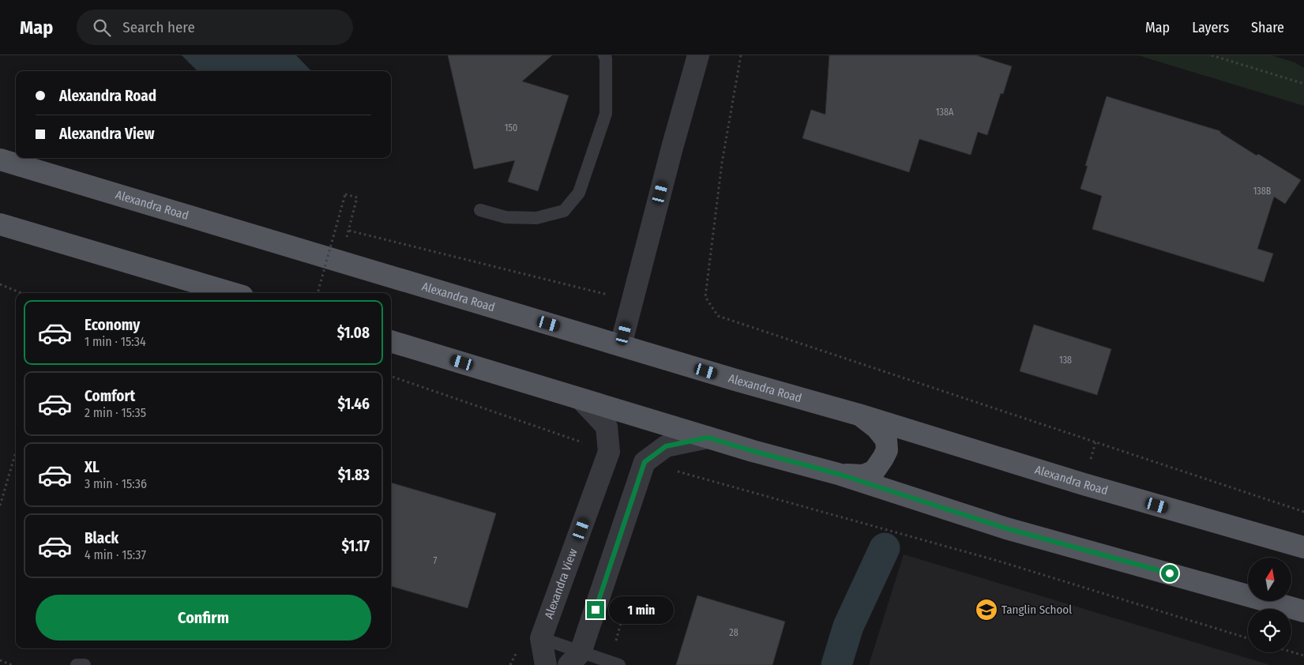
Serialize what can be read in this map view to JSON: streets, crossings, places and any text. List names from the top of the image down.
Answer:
{
  "streets": {
    "main road": ["Alexandra Road"],
    "street": ["Alexandra View"]
  },
  "places": {
    "school or university": ["Tanglin School"]
  },
  "house_numbers": [
    "138A",
    "150",
    "138B",
    "138",
    "7",
    "28"
  ],
  "north": "top",
  "page": {
    "header": "Map",
    "search": "Search here",
    "nav": ["Map", "Layers", "Share"],
    "banner": ["Alexandra Road", "Alexandra View"],
    "list": [
      {
        "name": "Economy",
        "note": "1 min · 15:34",
        "value": "$1.08"
      },
      {
        "name": "Comfort",
        "note": "2 min · 15:35",
        "value": "$1.46"
      },
      {
        "name": "XL",
        "note": "3 min · 15:36",
        "value": "$1.83"
      },
      {
        "name": "Black",
        "note": "4 min · 15:37",
        "value": "$1.17"
      }
    ],
    "buttons": "Confirm",
    "bubble": "1 min"
  }
}
